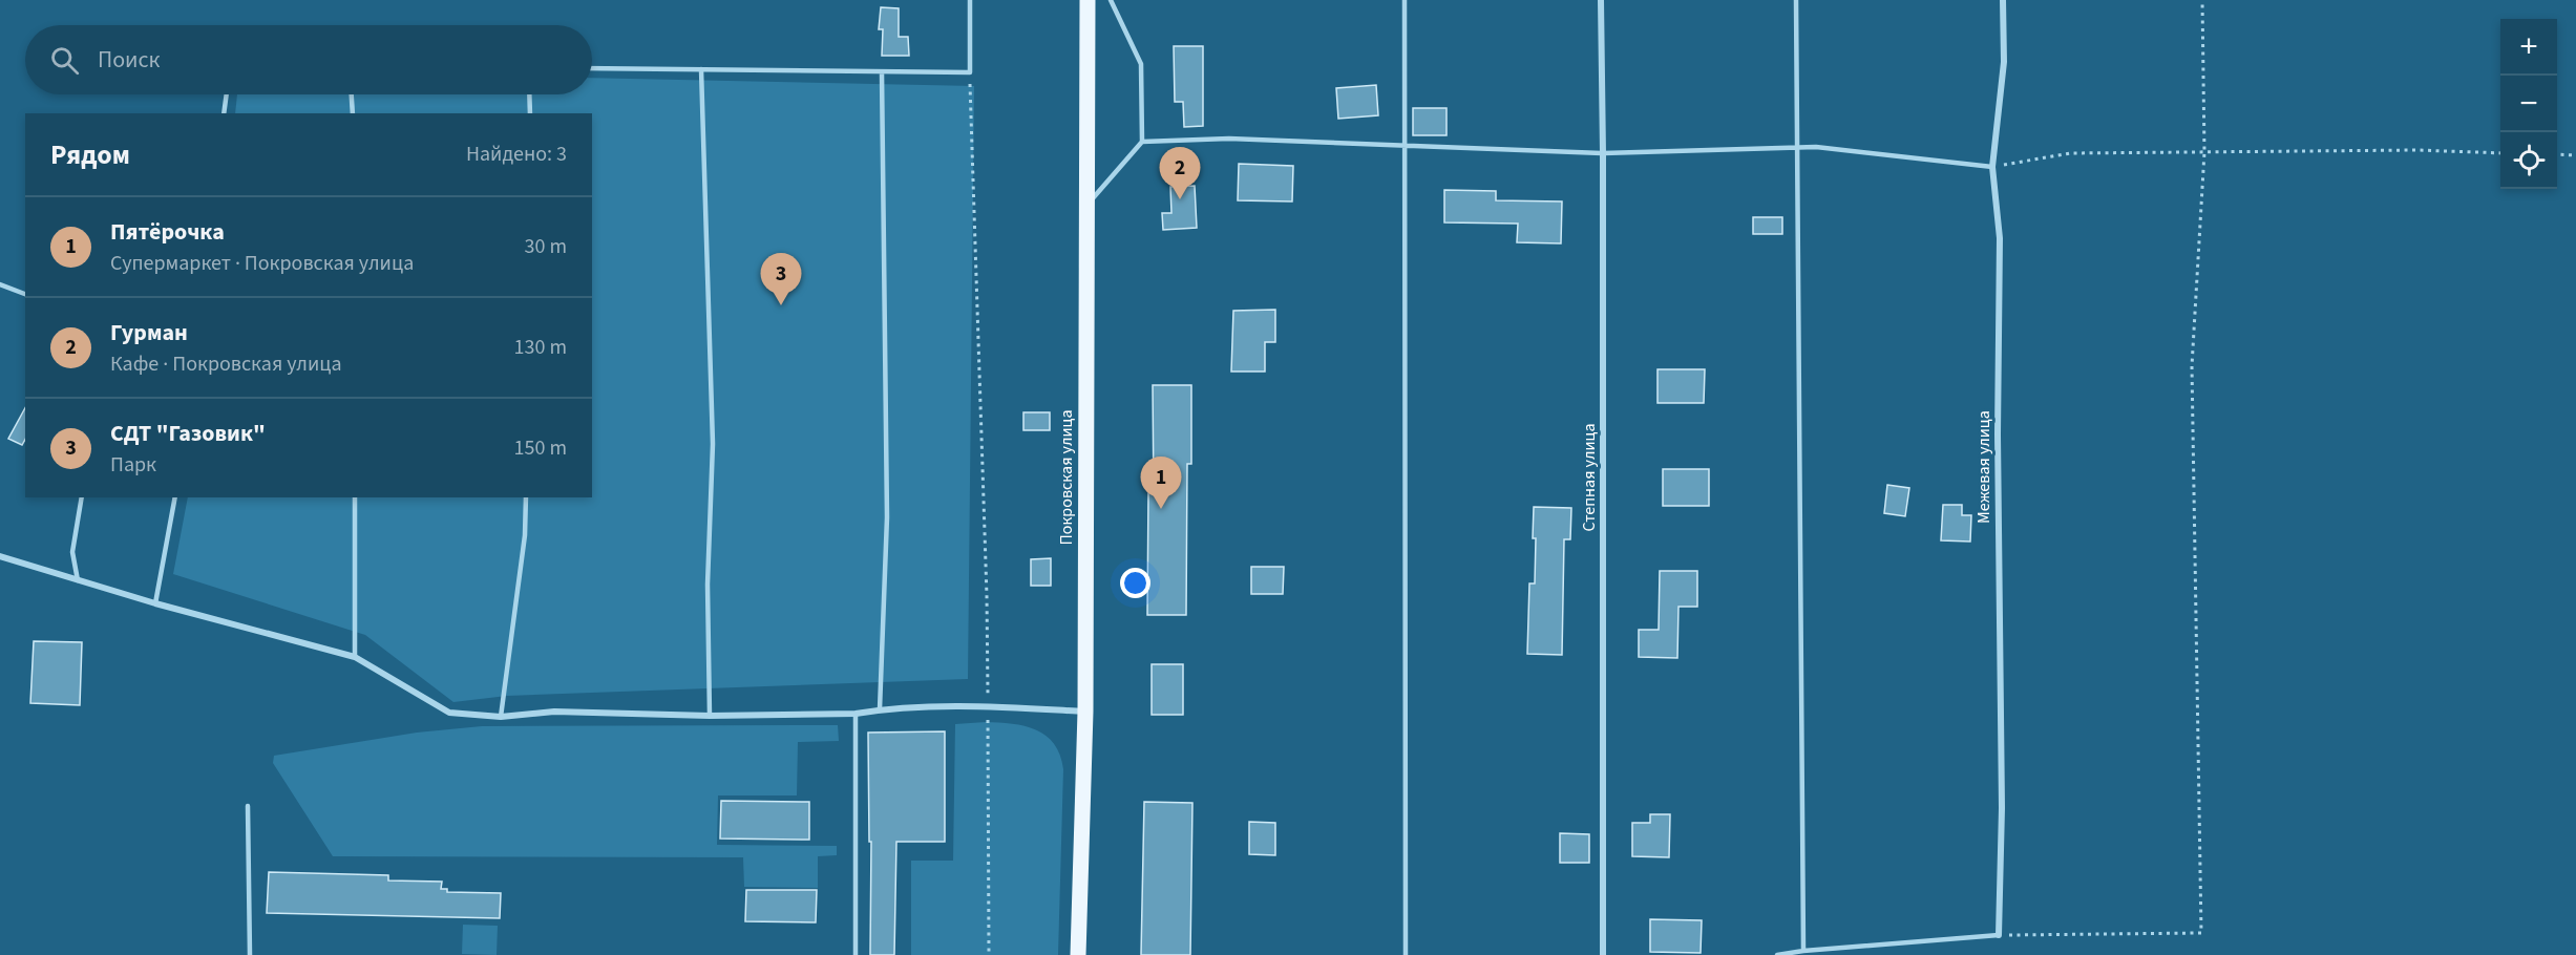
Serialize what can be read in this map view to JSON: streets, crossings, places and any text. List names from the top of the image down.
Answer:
{
  "streets": {
    "main road": ["Покровская улица"],
    "street": ["Межевая улица", "Степная улица"]
  },
  "page": {
    "map_buttons": ["+", "−"],
    "search": "Поиск",
    "heading": ["Рядом", "Найдено: 3"],
    "pins": ["2", "3", "1"],
    "list": [
      {
        "mark": "1",
        "name": "Пятёрочка",
        "note": "Супермаркет · Покровская улица",
        "value": "30 m"
      },
      {
        "mark": "2",
        "name": "Гурман",
        "note": "Кафе · Покровская улица",
        "value": "130 m"
      },
      {
        "mark": "3",
        "name": "СДТ \"Газовик\"",
        "note": "Парк",
        "value": "150 m"
      }
    ]
  }
}
